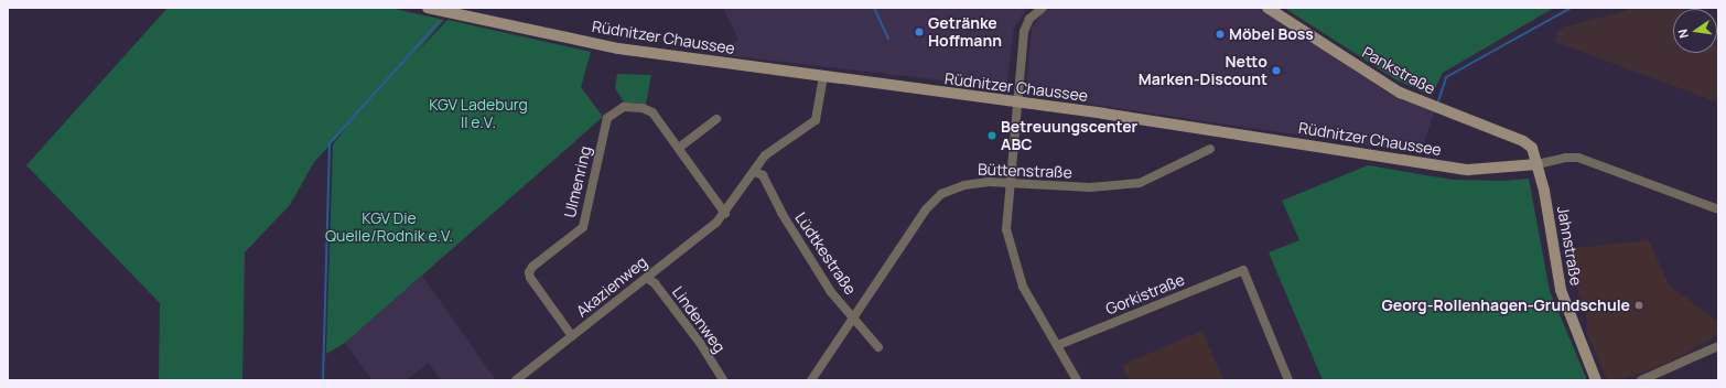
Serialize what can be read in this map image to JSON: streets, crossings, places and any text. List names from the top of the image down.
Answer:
{
  "streets": {
    "main road": ["Rüdnitzer Chaussee", "Pankstraße", "Jahnstraße"],
    "street": [
      "Büttenstraße",
      "Ulmenring",
      "Lüdtkestraße",
      "Akazienweg",
      "Gorkistraße",
      "Lindenweg"
    ]
  },
  "crossings": [
    ["Rüdnitzer Chaussee", "Pankstraße"],
    ["Rüdnitzer Chaussee", "Jahnstraße"],
    ["Rüdnitzer Chaussee", "Akazienweg"],
    ["Pankstraße", "Jahnstraße"],
    ["Büttenstraße", "Lüdtkestraße"],
    ["Ulmenring", "Akazienweg"],
    ["Lüdtkestraße", "Akazienweg"],
    ["Akazienweg", "Lindenweg"]
  ],
  "parks": ["KGV Ladeburg II e.V.", "KGV Die Quelle/Rodnik e.V."],
  "places": [
    "Getränke Hoffmann",
    "Möbel Boss",
    "Netto Marken-Discount",
    "Betreuungscenter ABC",
    "Georg-Rollenhagen-Grundschule"
  ],
  "north": "left"
}
